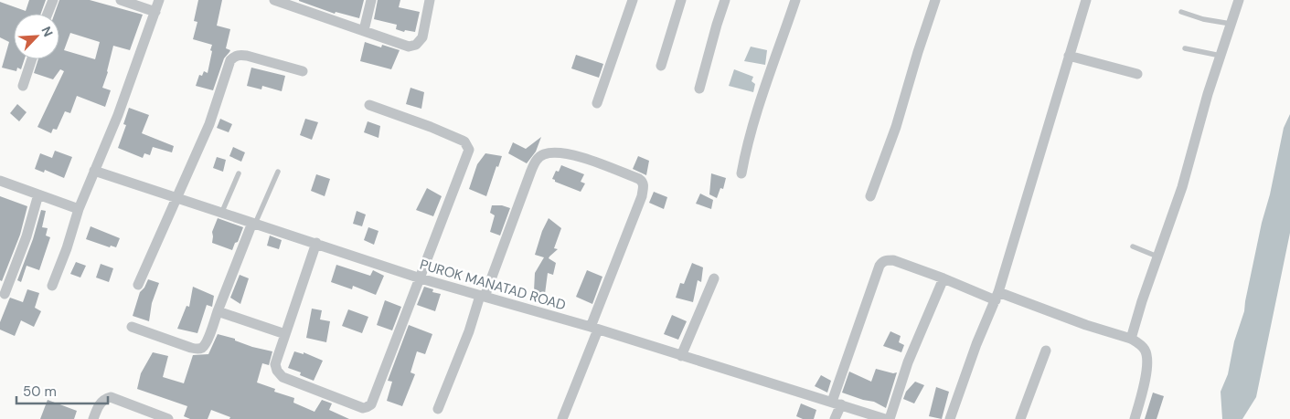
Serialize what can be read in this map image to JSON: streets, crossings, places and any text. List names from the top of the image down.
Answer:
{
  "streets": {
    "street": ["PUROK MANATAD ROAD"]
  },
  "scale_bar": "50 m",
  "north": "top right"
}
